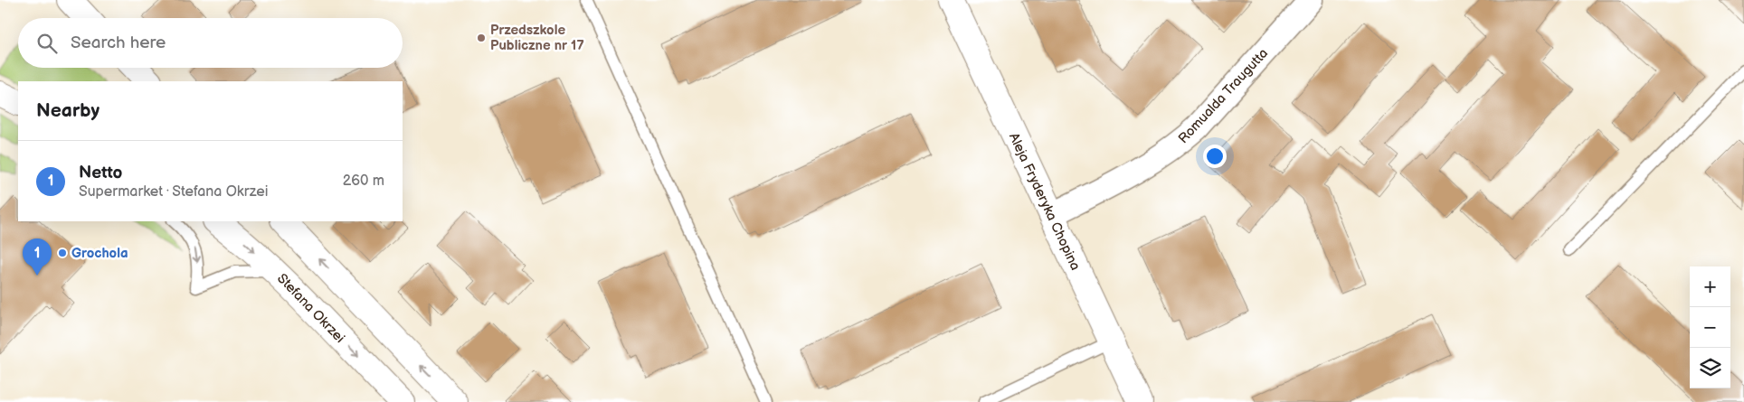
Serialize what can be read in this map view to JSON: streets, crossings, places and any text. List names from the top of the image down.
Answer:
{
  "streets": {
    "main road": ["Aleja Fryderyka Chopina", "Stefana Okrzei"],
    "street": ["Romualda Traugutta"]
  },
  "crossings": [
    ["Romualda Traugutta", "Aleja Fryderyka Chopina"]
  ],
  "places": ["Przedszkole Publiczne nr 17", "Grochola"],
  "page": {
    "search": "Search here",
    "heading": "Nearby",
    "list": [
      {
        "mark": "1",
        "name": "Netto",
        "note": "Supermarket · Stefana Okrzei",
        "value": "260 m"
      }
    ],
    "pins": "1",
    "map_buttons": ["+", "−"]
  }
}
